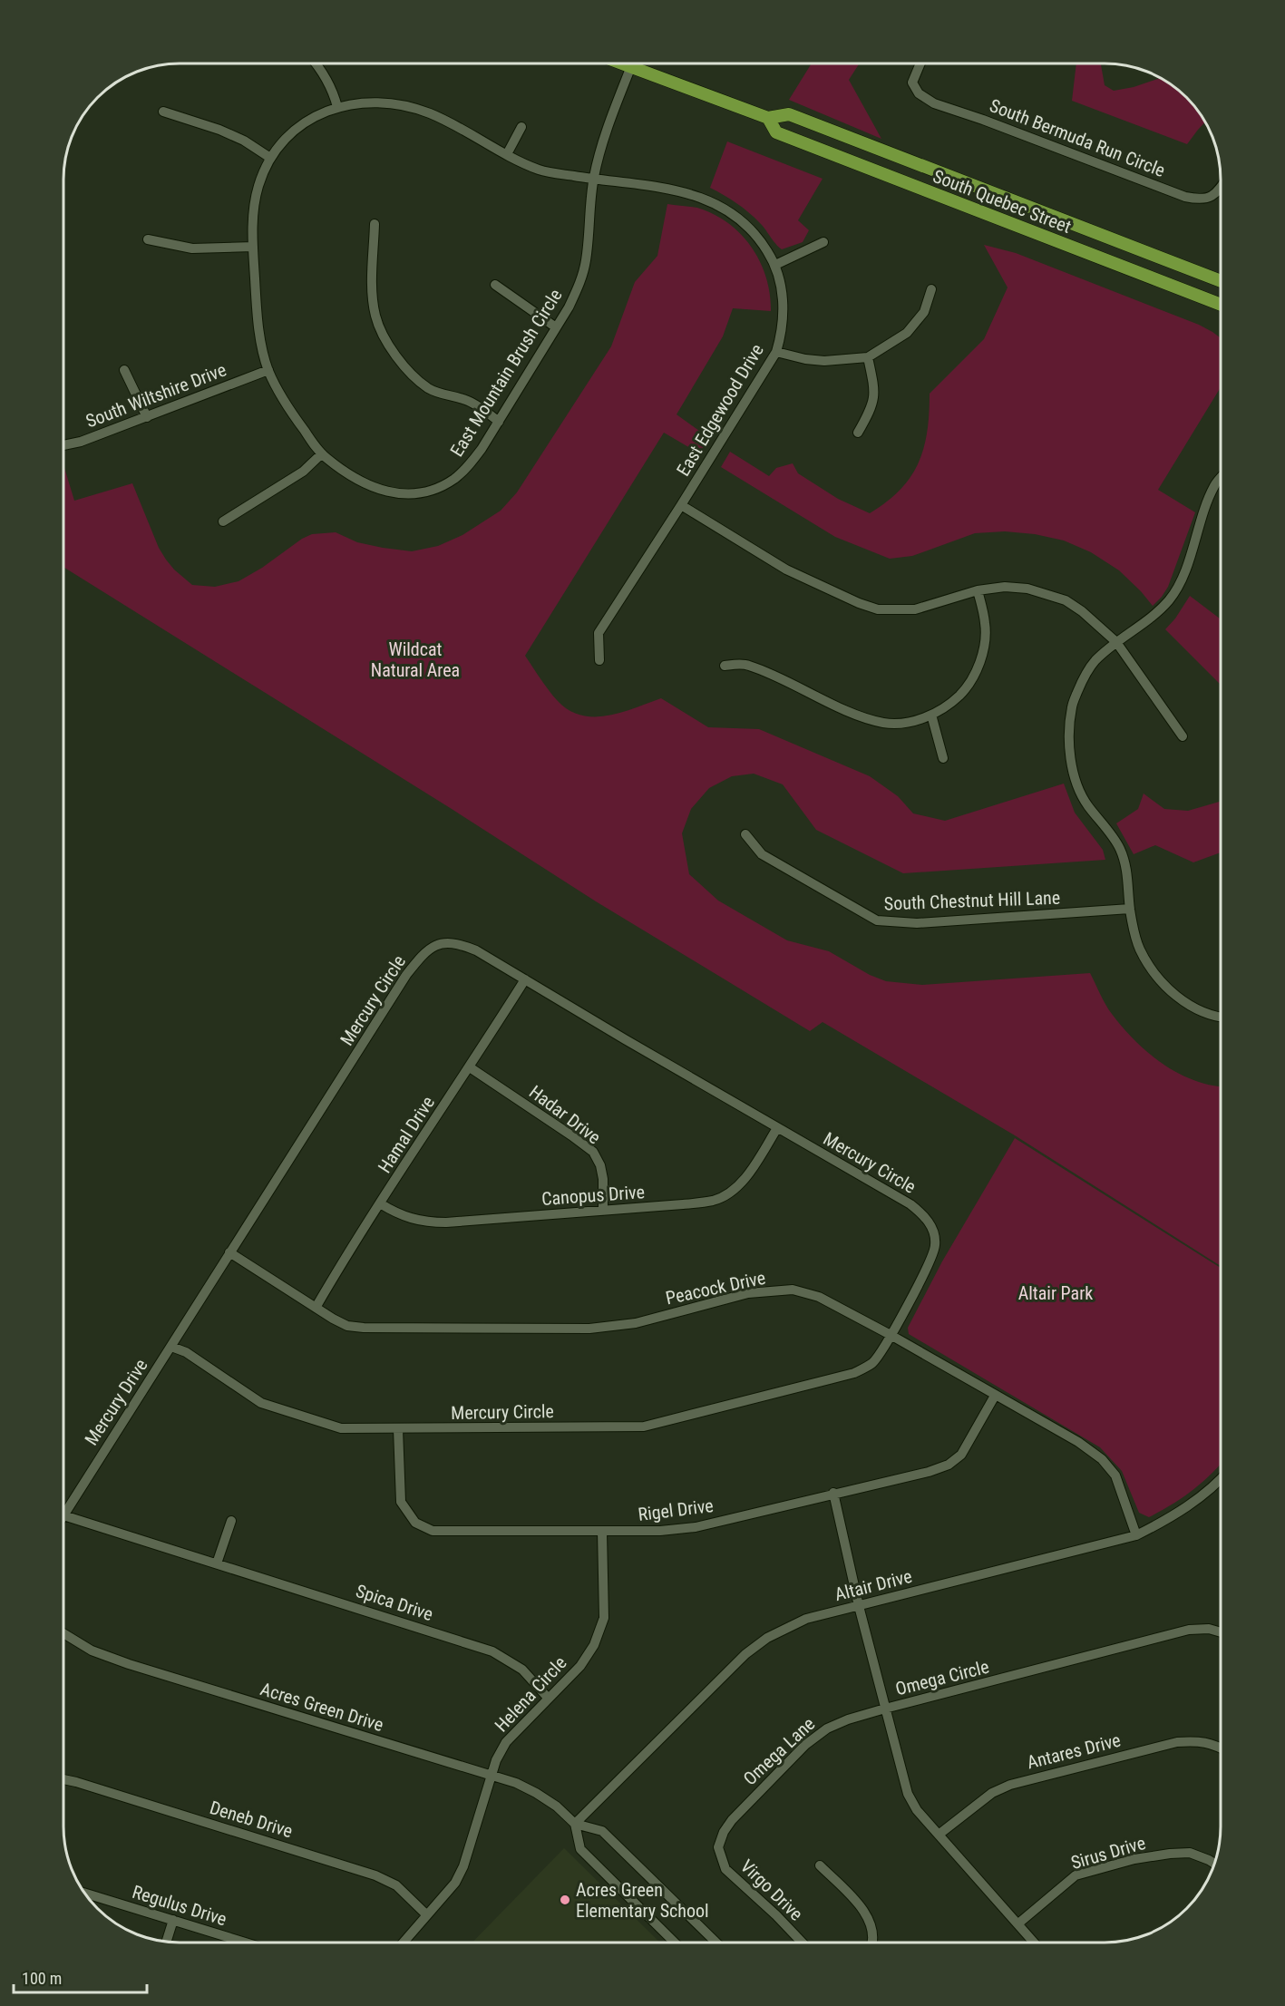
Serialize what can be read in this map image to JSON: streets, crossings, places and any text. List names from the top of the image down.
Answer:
{
  "streets": {
    "main road": ["South Quebec Street"],
    "street": [
      "South Bermuda Run Circle",
      "East Mountain Brush Circle",
      "South Wiltshire Drive",
      "East Edgewood Drive",
      "South Chestnut Hill Lane",
      "Mercury Circle",
      "Hadar Drive",
      "Hamal Drive",
      "Canopus Drive",
      "Peacock Drive",
      "Mercury Drive",
      "Rigel Drive",
      "Altair Drive",
      "Spica Drive",
      "Omega Circle",
      "Helena Circle",
      "Acres Green Drive",
      "Omega Lane",
      "Antares Drive",
      "Deneb Drive",
      "Sirus Drive",
      "Virgo Drive",
      "Regulus Drive"
    ]
  },
  "crossings": [
    ["South Quebec Street", "East Mountain Brush Circle"],
    ["East Mountain Brush Circle", "South Wiltshire Drive"],
    ["East Mountain Brush Circle", "East Edgewood Drive"],
    ["Mercury Circle", "Hamal Drive"],
    ["Mercury Circle", "Canopus Drive"],
    ["Mercury Circle", "Peacock Drive"],
    ["Mercury Circle", "Mercury Drive"],
    ["Mercury Circle", "Rigel Drive"],
    ["Hadar Drive", "Hamal Drive"],
    ["Hadar Drive", "Canopus Drive"],
    ["Hamal Drive", "Canopus Drive"],
    ["Hamal Drive", "Peacock Drive"],
    ["Peacock Drive", "Rigel Drive"],
    ["Peacock Drive", "Altair Drive"],
    ["Mercury Drive", "Spica Drive"],
    ["Rigel Drive", "Helena Circle"],
    ["Altair Drive", "Acres Green Drive"],
    ["Spica Drive", "Helena Circle"],
    ["Omega Circle", "Omega Lane"],
    ["Omega Circle", "Antares Drive"],
    ["Omega Circle", "Sirus Drive"],
    ["Helena Circle", "Acres Green Drive"],
    ["Helena Circle", "Deneb Drive"],
    ["Omega Lane", "Virgo Drive"]
  ],
  "parks": ["Wildcat Natural Area", "Altair Park"],
  "places": ["Acres Green Elementary School"],
  "scale_bar": "100 m"
}
